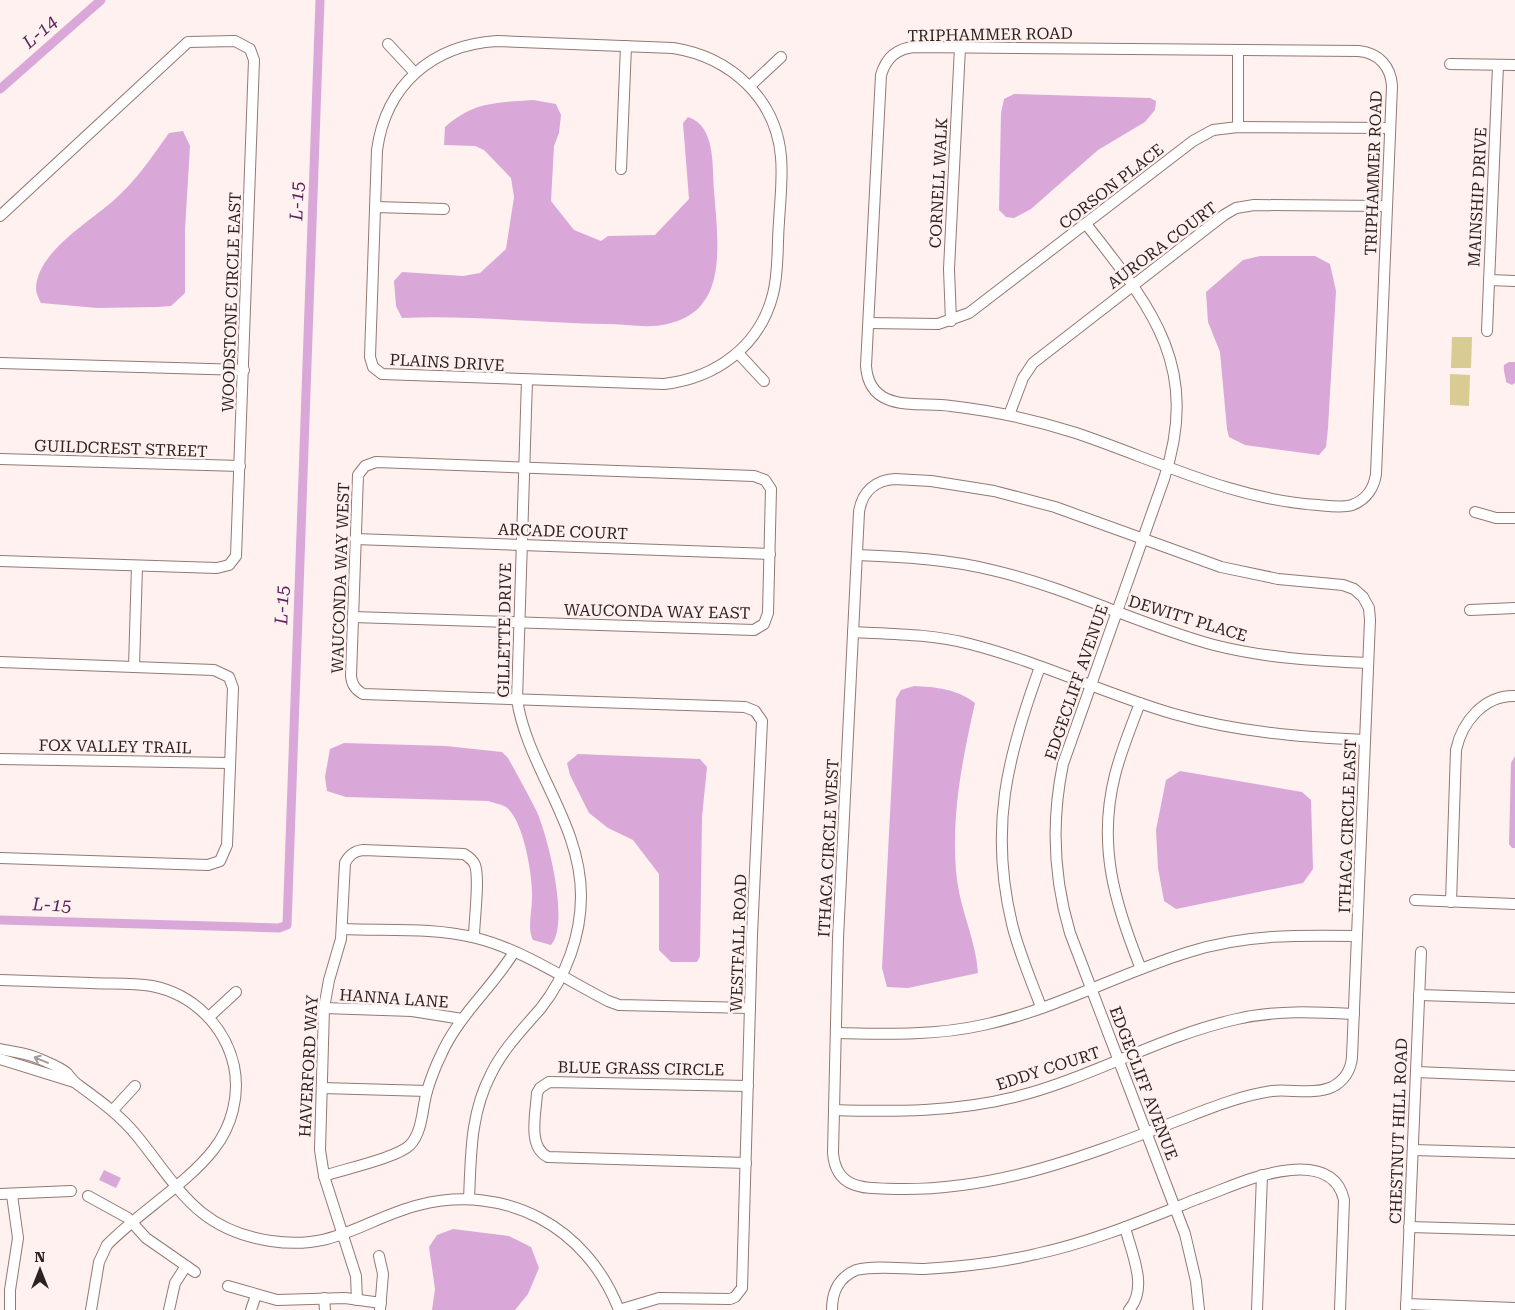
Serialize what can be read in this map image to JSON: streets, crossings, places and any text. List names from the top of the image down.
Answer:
{
  "streets": {
    "street": [
      "TRIPHAMMER ROAD",
      "CORNELL WALK",
      "CORSON PLACE",
      "MAINSHIP DRIVE",
      "AURORA COURT",
      "WOODSTONE CIRCLE EAST",
      "PLAINS DRIVE",
      "GUILDCREST STREET",
      "ARCADE COURT",
      "WAUCONDA WAY WEST",
      "WAUCONDA WAY EAST",
      "DEWITT PLACE",
      "GILLETTE DRIVE",
      "EDGECLIFF AVENUE",
      "FOX VALLEY TRAIL",
      "ITHACA CIRCLE EAST",
      "ITHACA CIRCLE WEST",
      "WESTFALL ROAD",
      "HANNA LANE",
      "HAVERFORD WAY",
      "BLUE GRASS CIRCLE",
      "EDDY COURT",
      "CHESTNUT HILL ROAD"
    ]
  },
  "crossings": [
    ["TRIPHAMMER ROAD", "CORNELL WALK"],
    ["TRIPHAMMER ROAD", "CORSON PLACE"],
    ["TRIPHAMMER ROAD", "AURORA COURT"],
    ["TRIPHAMMER ROAD", "EDGECLIFF AVENUE"],
    ["CORNELL WALK", "CORSON PLACE"],
    ["CORSON PLACE", "EDGECLIFF AVENUE"],
    ["AURORA COURT", "EDGECLIFF AVENUE"],
    ["WOODSTONE CIRCLE EAST", "GUILDCREST STREET"],
    ["PLAINS DRIVE", "GILLETTE DRIVE"],
    ["ARCADE COURT", "WAUCONDA WAY WEST"],
    ["ARCADE COURT", "WAUCONDA WAY EAST"],
    ["ARCADE COURT", "GILLETTE DRIVE"],
    ["WAUCONDA WAY WEST", "WAUCONDA WAY EAST"],
    ["WAUCONDA WAY WEST", "GILLETTE DRIVE"],
    ["WAUCONDA WAY WEST", "WESTFALL ROAD"],
    ["WAUCONDA WAY EAST", "GILLETTE DRIVE"],
    ["DEWITT PLACE", "EDGECLIFF AVENUE"],
    ["DEWITT PLACE", "ITHACA CIRCLE EAST"],
    ["DEWITT PLACE", "ITHACA CIRCLE WEST"],
    ["GILLETTE DRIVE", "WESTFALL ROAD"],
    ["EDGECLIFF AVENUE", "ITHACA CIRCLE EAST"],
    ["EDGECLIFF AVENUE", "ITHACA CIRCLE WEST"],
    ["EDGECLIFF AVENUE", "EDDY COURT"],
    ["ITHACA CIRCLE EAST", "ITHACA CIRCLE WEST"],
    ["ITHACA CIRCLE EAST", "EDDY COURT"],
    ["ITHACA CIRCLE WEST", "EDDY COURT"],
    ["WESTFALL ROAD", "BLUE GRASS CIRCLE"],
    ["HANNA LANE", "HAVERFORD WAY"]
  ],
  "water": ["L-14", "L-15"],
  "north": "top"
}
